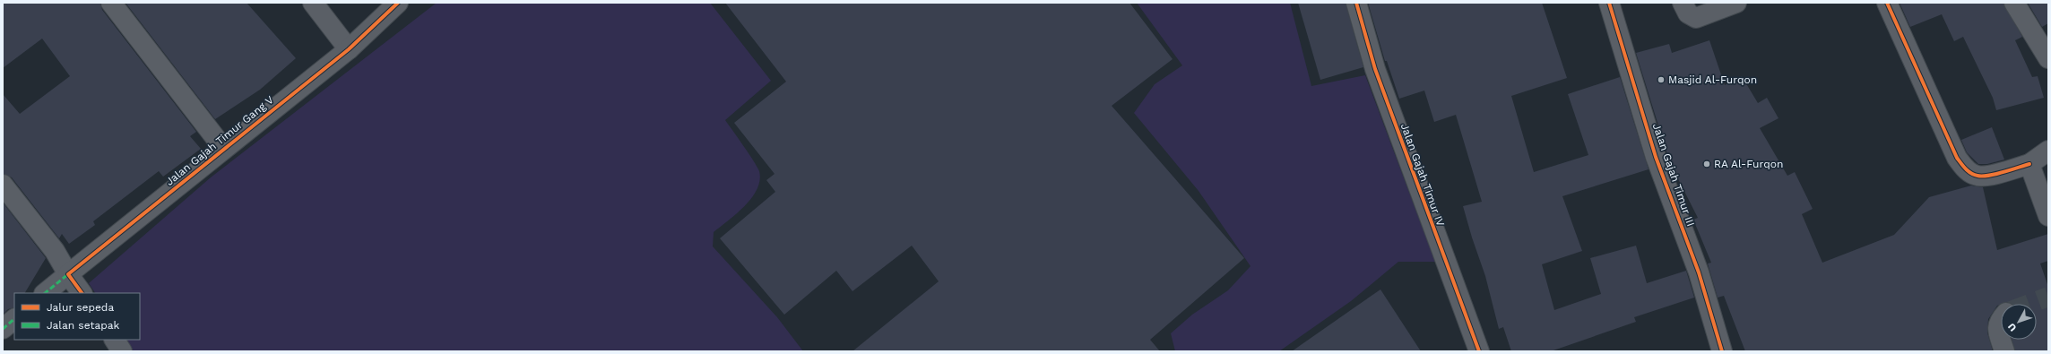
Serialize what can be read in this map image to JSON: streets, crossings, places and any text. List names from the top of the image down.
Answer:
{
  "streets": {
    "street": ["Jalan Gajah Timur Gang V", "Jalan Gajah Timur IV", "Jalan Gajah Timur III"]
  },
  "places": ["Masjid Al-Furqon", "RA Al-Furqon"],
  "legend": ["Jalur sepeda", "Jalan setapak"],
  "north": "bottom left"
}
